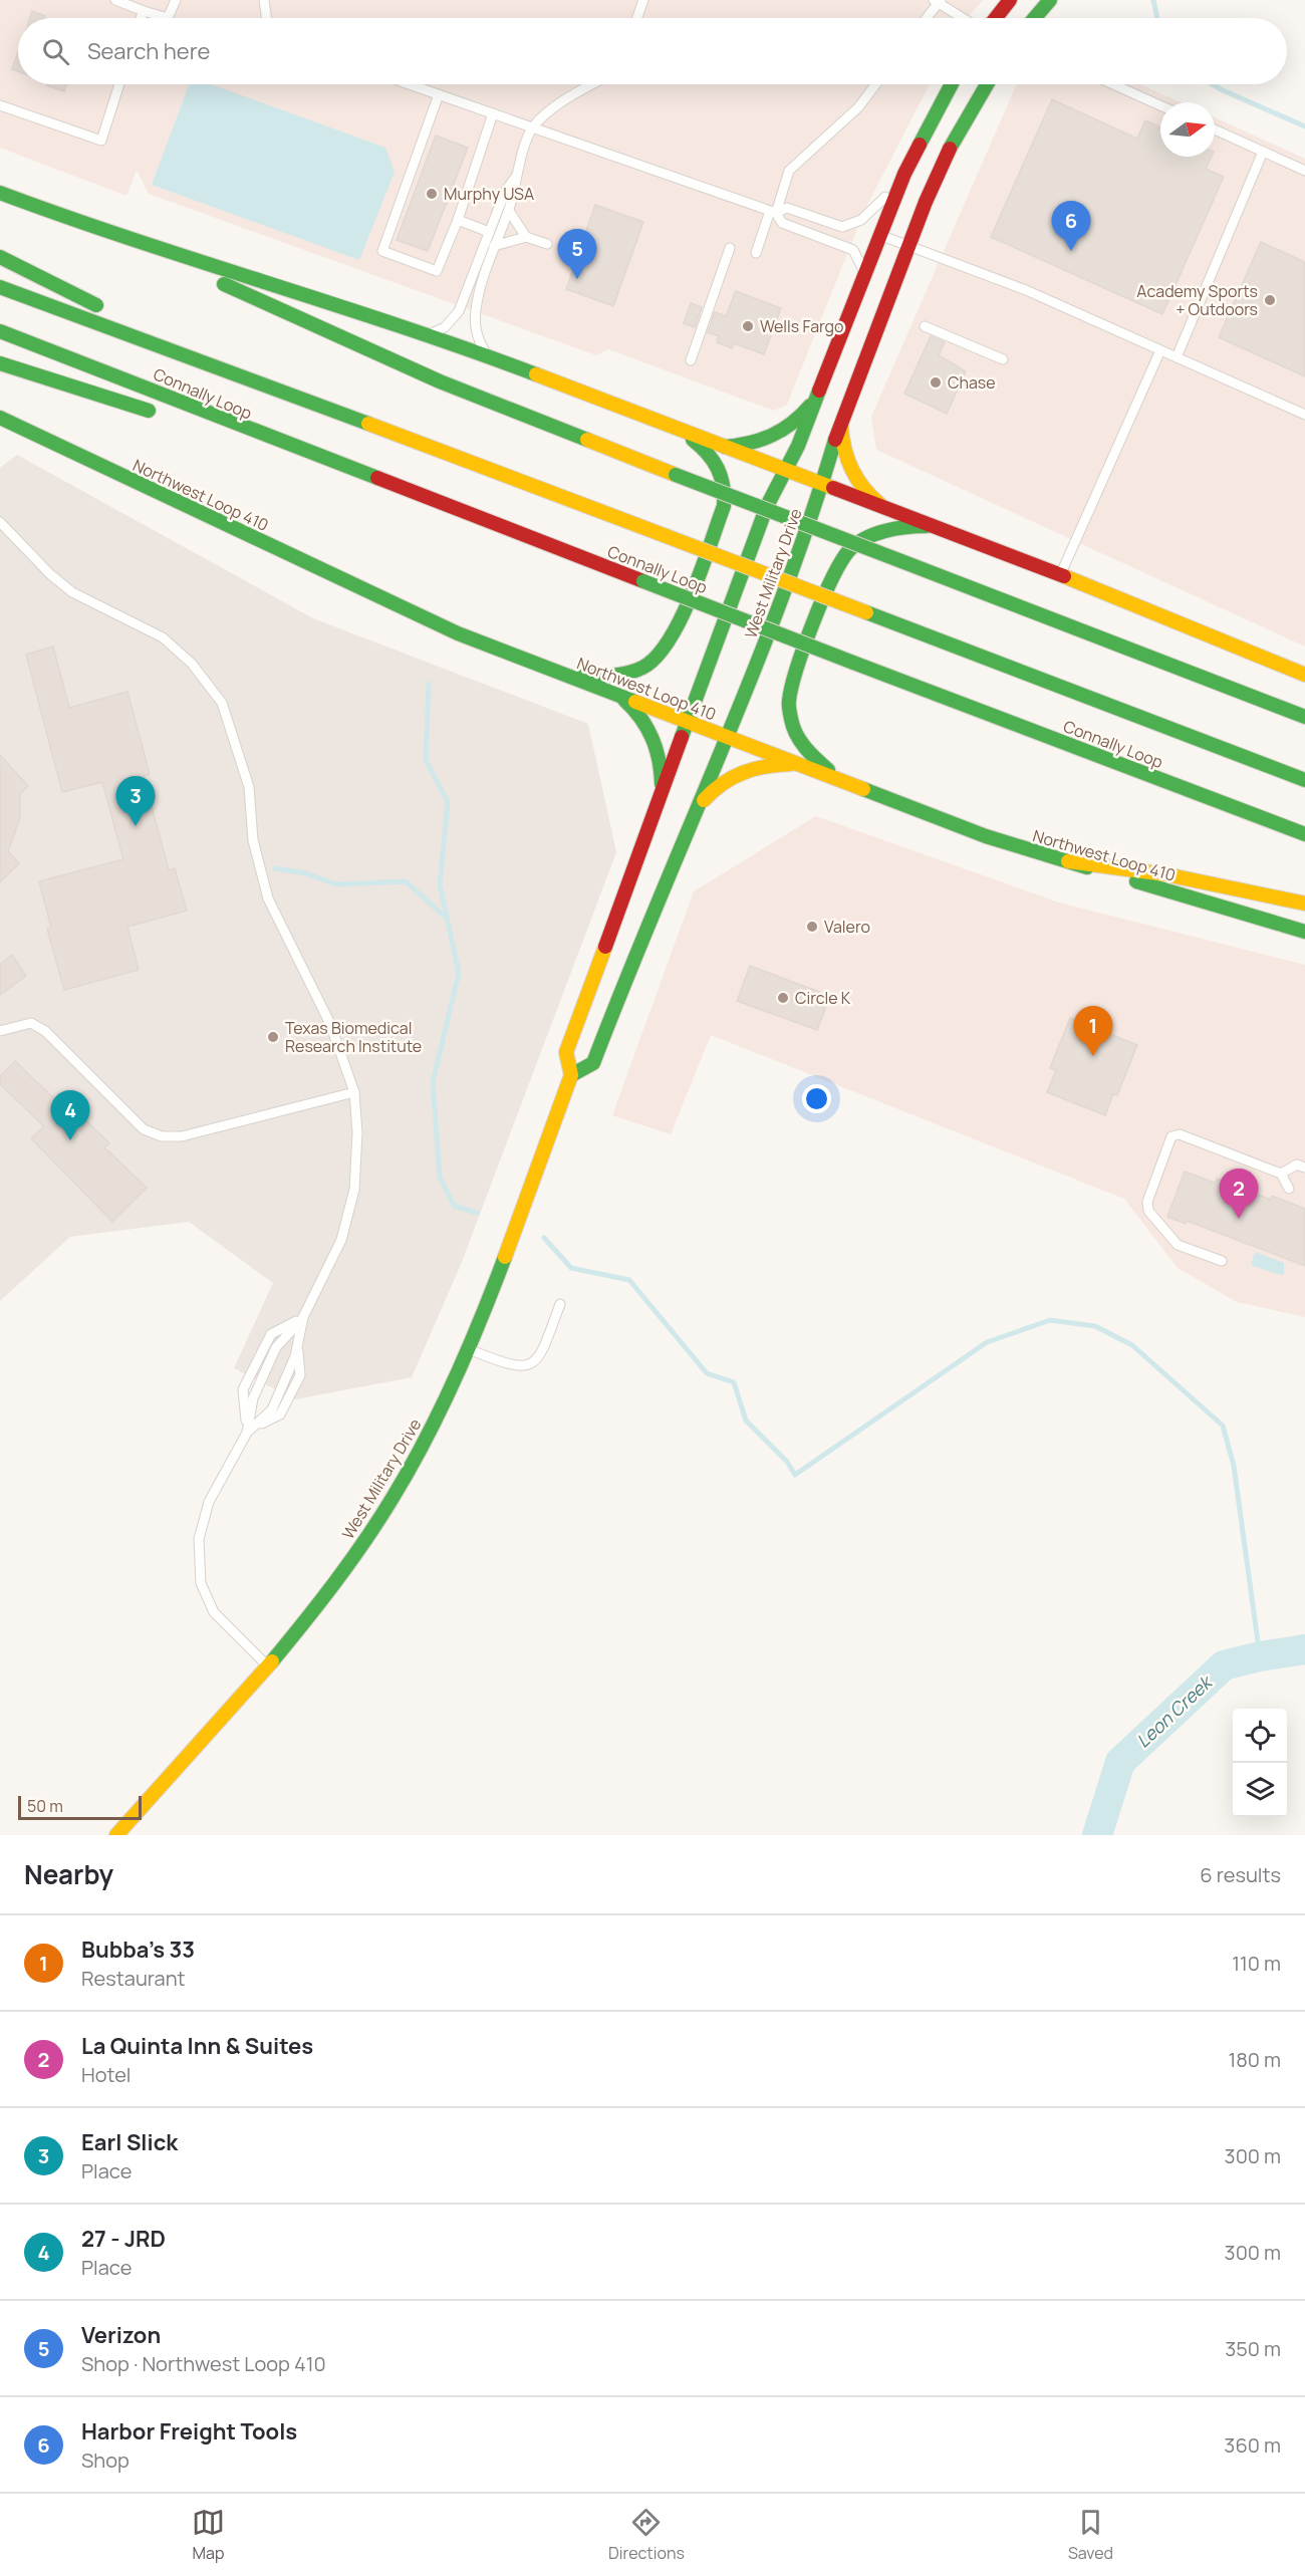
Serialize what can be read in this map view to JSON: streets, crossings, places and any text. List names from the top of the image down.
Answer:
{
  "streets": {
    "main road": ["Connally Loop", "Northwest Loop 410", "West Military Drive"]
  },
  "crossings": [
    ["Northwest Loop 410", "West Military Drive"]
  ],
  "water": ["Leon Creek"],
  "places": [
    "Murphy USA",
    "Academy Sports + Outdoors",
    "Wells Fargo",
    "Chase",
    "Valero",
    "Circle K",
    "Texas Biomedical Research Institute"
  ],
  "scale_bar": "50 m",
  "north": "right",
  "page": {
    "search": "Search here",
    "pins": [
      "6",
      "5",
      "3",
      "1",
      "4",
      "2"
    ],
    "scale": "50 m",
    "heading": ["Nearby", "6 results"],
    "list": [
      {
        "mark": "1",
        "name": "Bubba's 33",
        "note": "Restaurant",
        "value": "110 m"
      },
      {
        "mark": "2",
        "name": "La Quinta Inn & Suites",
        "note": "Hotel",
        "value": "180 m"
      },
      {
        "mark": "3",
        "name": "Earl Slick",
        "note": "Place",
        "value": "300 m"
      },
      {
        "mark": "4",
        "name": "27 - JRD",
        "note": "Place",
        "value": "300 m"
      },
      {
        "mark": "5",
        "name": "Verizon",
        "note": "Shop · Northwest Loop 410",
        "value": "350 m"
      },
      {
        "mark": "6",
        "name": "Harbor Freight Tools",
        "note": "Shop",
        "value": "360 m"
      }
    ],
    "nav": ["Map", "Directions", "Saved"]
  }
}
